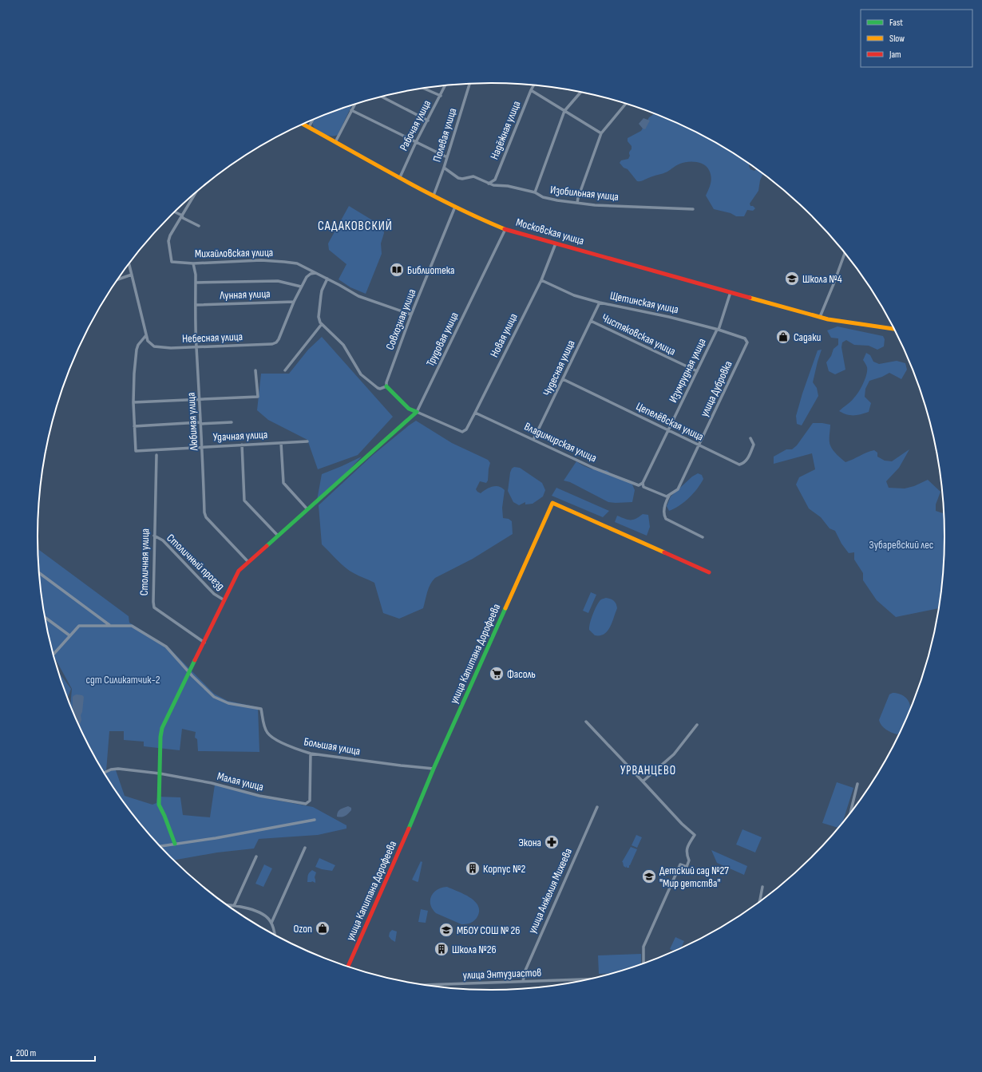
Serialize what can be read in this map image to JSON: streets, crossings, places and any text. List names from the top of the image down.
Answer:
{
  "streets": {
    "street": [
      "Рабочая улица",
      "Надёжная улица",
      "Полевая улица",
      "Изобильная улица",
      "Московская улица",
      "Михайловская улица",
      "Лунная улица",
      "Щетинская улица",
      "Совхозная улица",
      "Чистяковская улица",
      "Новая улица",
      "Небесная улица",
      "Трудовая улица",
      "Чудесная улица",
      "Изумрудная улица",
      "улица Дубровка",
      "Любимая улица",
      "Цепелёвская улица",
      "Удачная улица",
      "Владимирская улица",
      "Столичная улица",
      "Столичный проезд",
      "улица Капитана Дорофеева",
      "Большая улица",
      "Малая улица",
      "улица Анжелия Михеева",
      "улица Энтузиастов"
    ]
  },
  "crossings": [
    ["Рабочая улица", "Московская улица"],
    ["Надёжная улица", "Изобильная улица"],
    ["Полевая улица", "Изобильная улица"],
    ["Полевая улица", "Московская улица"],
    ["Московская улица", "Совхозная улица"],
    ["Московская улица", "Новая улица"],
    ["Московская улица", "Трудовая улица"],
    ["Московская улица", "Изумрудная улица"],
    ["Михайловская улица", "Любимая улица"],
    ["Лунная улица", "Небесная улица"],
    ["Лунная улица", "Любимая улица"],
    ["Щетинская улица", "Новая улица"],
    ["Щетинская улица", "Чудесная улица"],
    ["Щетинская улица", "Изумрудная улица"],
    ["Щетинская улица", "улица Дубровка"],
    ["Чистяковская улица", "Чудесная улица"],
    ["Чистяковская улица", "Изумрудная улица"],
    ["Новая улица", "Трудовая улица"],
    ["Новая улица", "Владимирская улица"],
    ["Небесная улица", "Любимая улица"],
    ["Чудесная улица", "Цепелёвская улица"],
    ["Чудесная улица", "Владимирская улица"],
    ["Изумрудная улица", "Цепелёвская улица"],
    ["Изумрудная улица", "Владимирская улица"],
    ["улица Дубровка", "Цепелёвская улица"],
    ["Любимая улица", "Удачная улица"],
    ["Столичная улица", "Столичный проезд"],
    ["улица Капитана Дорофеева", "Большая улица"],
    ["Большая улица", "Малая улица"],
    ["улица Анжелия Михеева", "улица Энтузиастов"]
  ],
  "districts": ["САДАКОВСКИЙ", "УРВАНЦЕВО"],
  "parks": ["Зубаревский лес", "сдт Силикатчик-2"],
  "places": {
    "library": ["Библиотека"],
    "school or university": ["Школа №4", "Детский сад №27 \"Мир детства\"", "МБОУ СОШ № 26"],
    "shop": ["Садаки", "Ozon"],
    "supermarket": ["Фасоль"],
    "pharmacy": ["Экона"],
    "building": ["Корпус №2", "Школа №26"]
  },
  "legend": ["Fast", "Slow", "Jam"],
  "scale_bar": "200 m"
}
